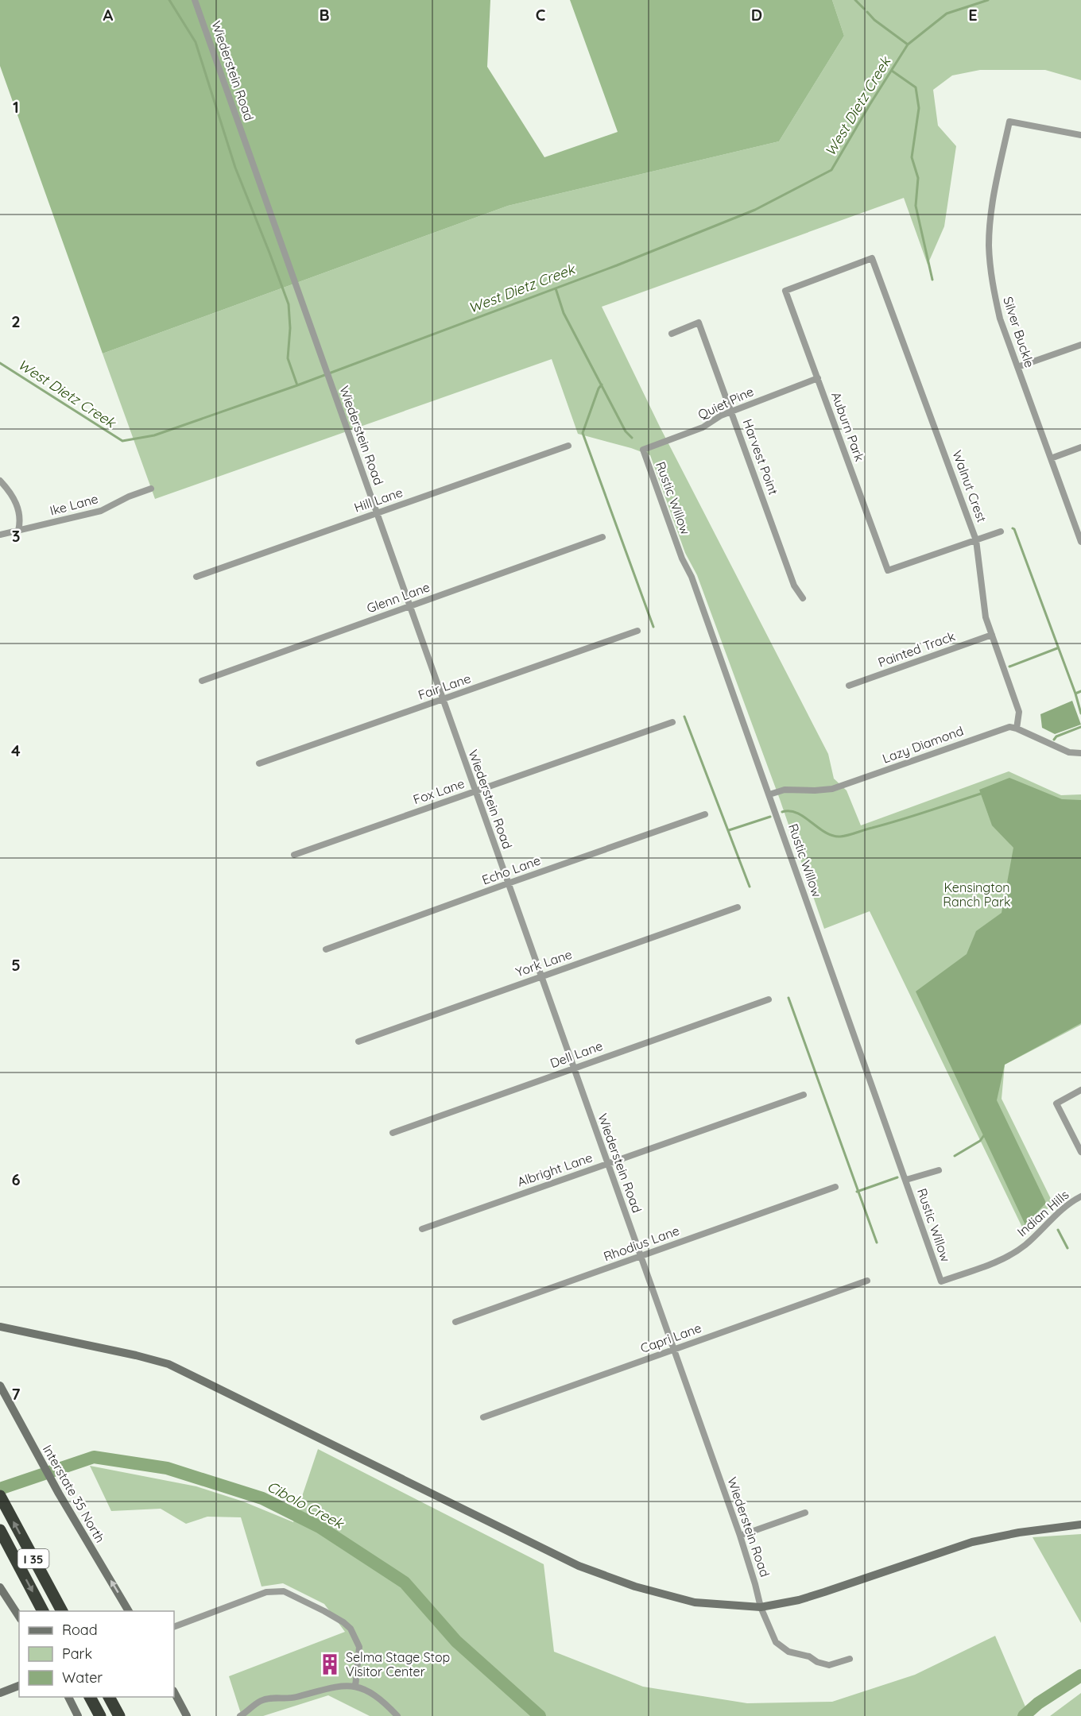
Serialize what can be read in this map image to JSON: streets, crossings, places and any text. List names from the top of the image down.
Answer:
{
  "streets": {
    "highway": ["I 35"],
    "main road": ["Interstate 35 North"],
    "street": [
      "Wiederstein Road",
      "Silver Buckle",
      "Quiet Pine",
      "Auburn Park",
      "Harvest Point",
      "Walnut Crest",
      "Rustic Willow",
      "Hill Lane",
      "Ike Lane",
      "Glenn Lane",
      "Painted Track",
      "Fair Lane",
      "Lazy Diamond",
      "Fox Lane",
      "Echo Lane",
      "York Lane",
      "Dell Lane",
      "Albright Lane",
      "Indian Hills",
      "Rhodius Lane",
      "Capri Lane"
    ]
  },
  "crossings": [
    ["Wiederstein Road", "Hill Lane"],
    ["Wiederstein Road", "Glenn Lane"],
    ["Wiederstein Road", "Fair Lane"],
    ["Wiederstein Road", "Fox Lane"],
    ["Wiederstein Road", "Echo Lane"],
    ["Wiederstein Road", "York Lane"],
    ["Wiederstein Road", "Dell Lane"],
    ["Wiederstein Road", "Albright Lane"],
    ["Wiederstein Road", "Rhodius Lane"],
    ["Wiederstein Road", "Capri Lane"],
    ["Quiet Pine", "Auburn Park"],
    ["Quiet Pine", "Harvest Point"],
    ["Quiet Pine", "Rustic Willow"],
    ["Auburn Park", "Walnut Crest"],
    ["Walnut Crest", "Painted Track"],
    ["Walnut Crest", "Lazy Diamond"],
    ["Rustic Willow", "Lazy Diamond"],
    ["Rustic Willow", "Indian Hills"]
  ],
  "one_way": ["Interstate 35 North"],
  "water": ["West Dietz Creek", "Cibolo Creek"],
  "parks": ["Kensington Ranch Park"],
  "places": {
    "building": ["Selma Stage Stop Visitor Center"]
  },
  "legend": ["Road", "Park", "Water"],
  "grid": {
    "columns": [
      "A",
      "B",
      "C",
      "D",
      "E"
    ],
    "rows": [
      "1",
      "2",
      "3",
      "4",
      "5",
      "6",
      "7"
    ]
  }
}
